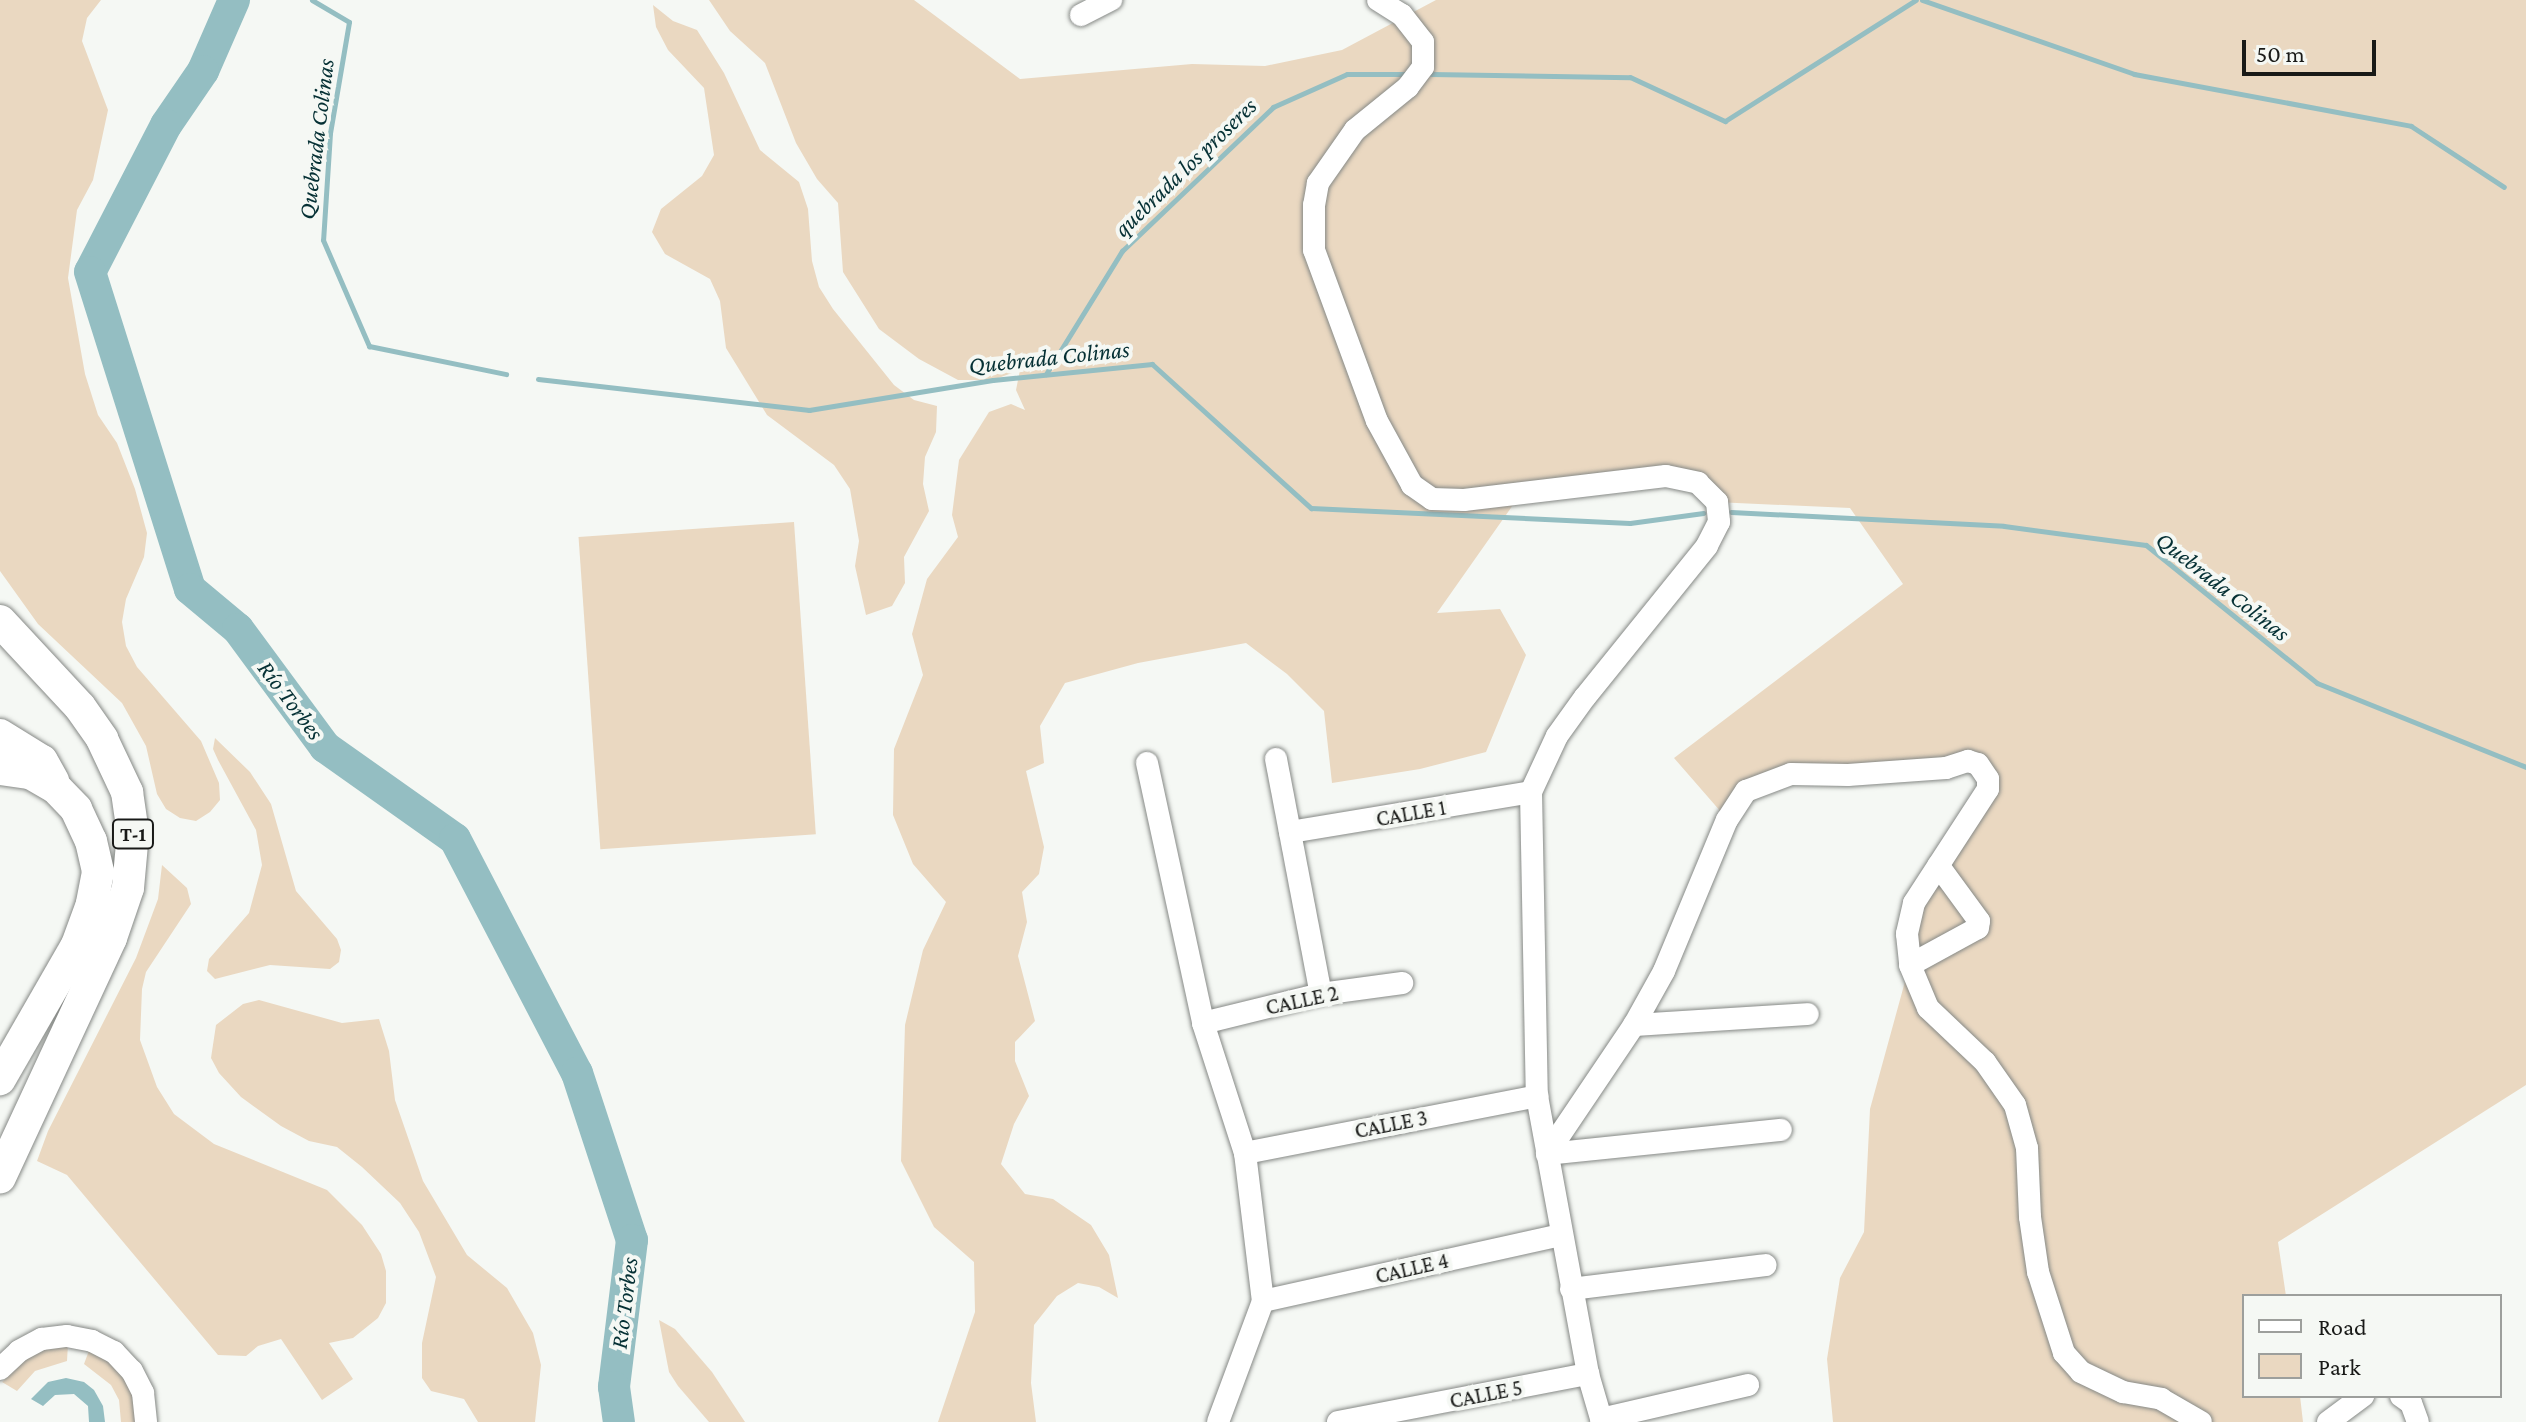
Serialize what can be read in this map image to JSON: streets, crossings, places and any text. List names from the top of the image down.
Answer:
{
  "streets": {
    "highway": ["T-1"],
    "street": [
      "CALLE 1",
      "CALLE 2",
      "CALLE 3",
      "CALLE 4",
      "CALLE 5"
    ]
  },
  "water": ["Quebrada Colinas", "quebrada los proseres", "Río Torbes"],
  "legend": ["Road", "Park"],
  "scale_bar": "50 m"
}
